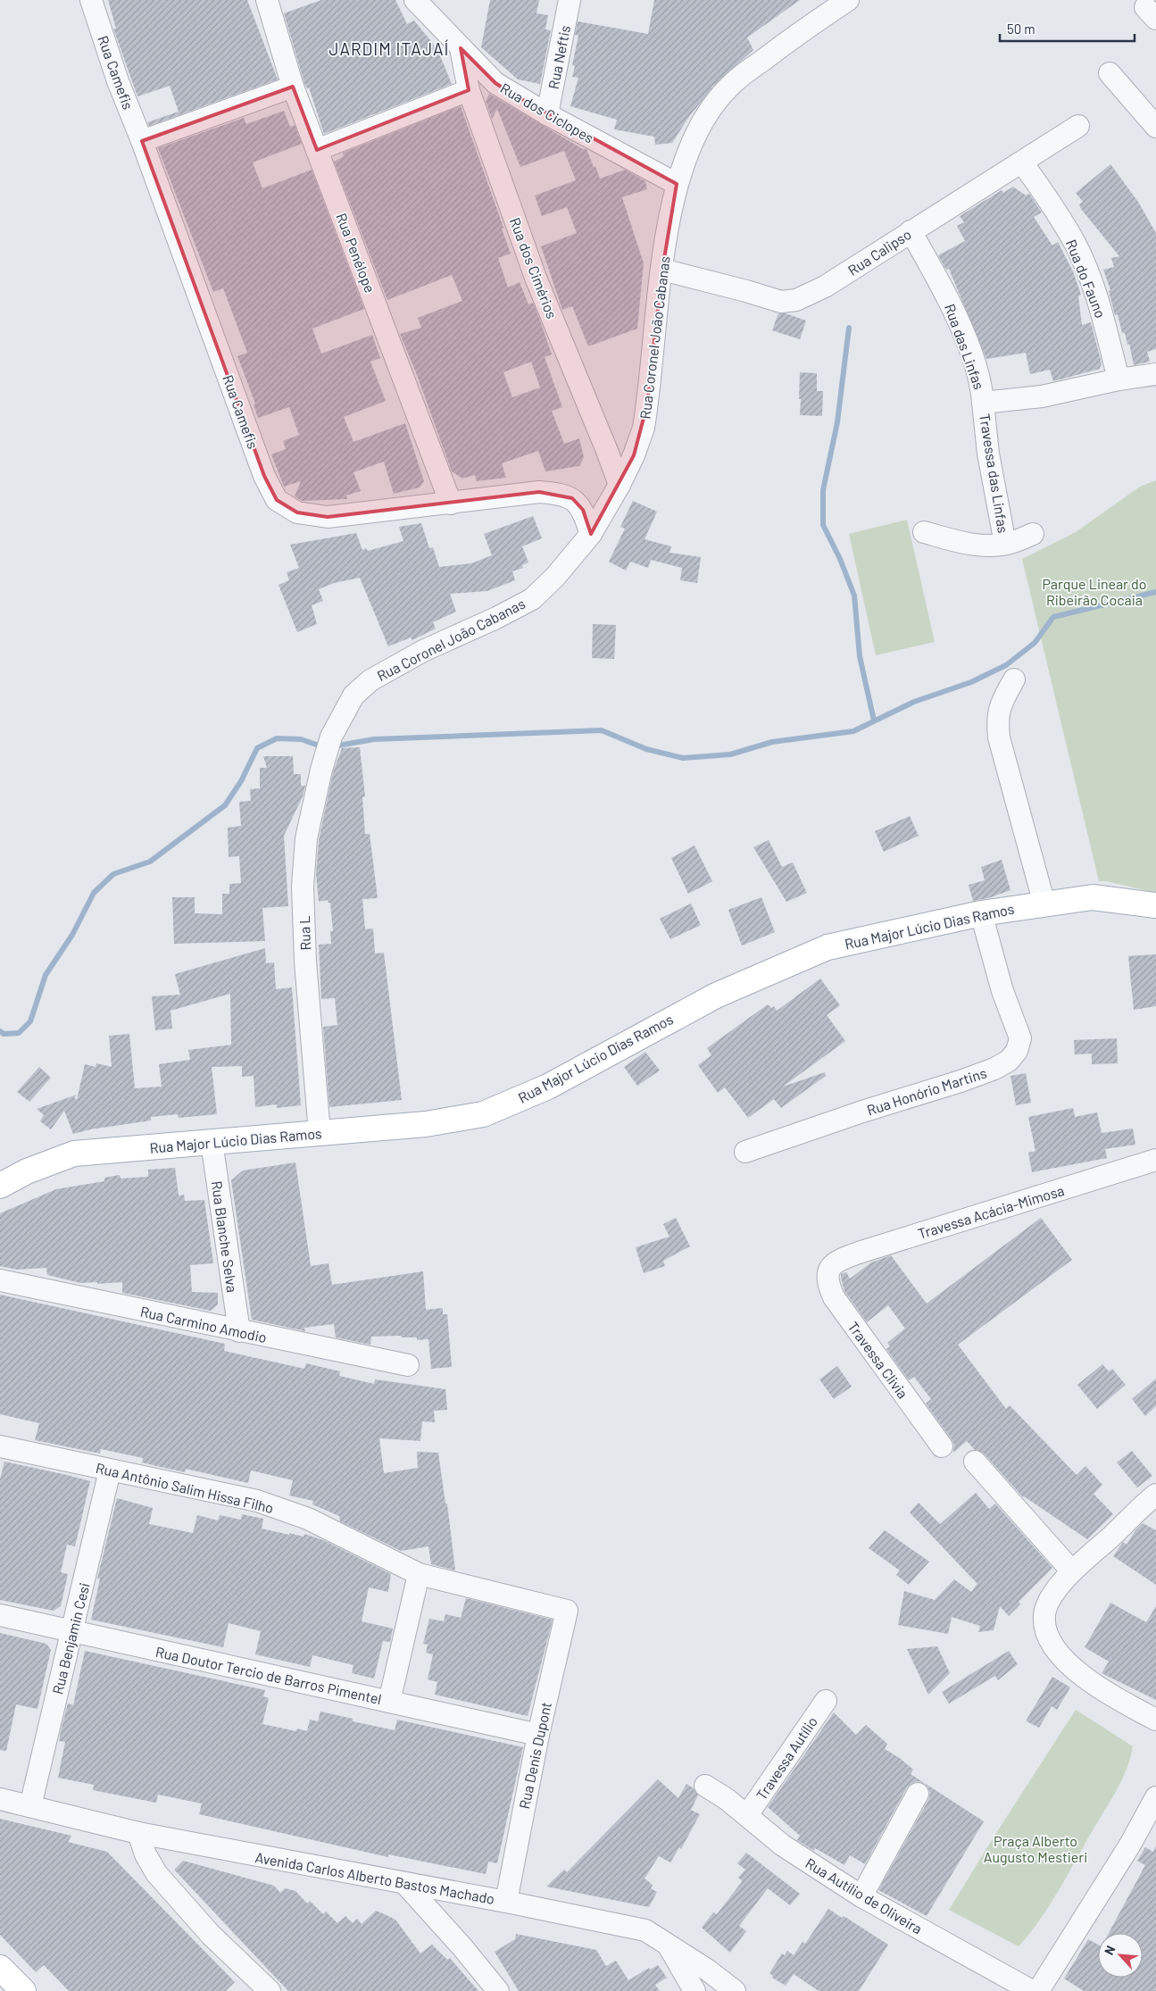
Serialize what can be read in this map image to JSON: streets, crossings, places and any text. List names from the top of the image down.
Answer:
{
  "streets": {
    "main road": ["Rua Major Lúcio Dias Ramos"],
    "street": [
      "Rua Neftis",
      "Rua Camefis",
      "Rua dos Ciclopes",
      "Rua Calipso",
      "Rua Penélope",
      "Rua dos Cimérios",
      "Rua do Fauno",
      "Rua Coronel João Cabanas",
      "Rua das Linfas",
      "Travessa das Linfas",
      "Rua L",
      "Rua Honório Martins",
      "Travessa Acácia-Mimosa",
      "Rua Blanche Selva",
      "Rua Carmino Amodio",
      "Travessa Clivia",
      "Rua Antônio Salim Hissa Filho",
      "Rua Benjamin Cesi",
      "Rua Doutor Tercio de Barros Pimentel",
      "Rua Denis Dupont",
      "Travessa Autílio",
      "Avenida Carlos Alberto Bastos Machado",
      "Rua Autílio de Oliveira"
    ]
  },
  "crossings": [
    ["Rua Neftis", "Rua dos Ciclopes"],
    ["Rua Camefis", "Rua Penélope"],
    ["Rua Camefis", "Rua Coronel João Cabanas"],
    ["Rua dos Ciclopes", "Rua dos Cimérios"],
    ["Rua dos Ciclopes", "Rua Coronel João Cabanas"],
    ["Rua Calipso", "Rua do Fauno"],
    ["Rua Calipso", "Rua Coronel João Cabanas"],
    ["Rua Calipso", "Rua das Linfas"],
    ["Rua dos Cimérios", "Rua Coronel João Cabanas"],
    ["Rua do Fauno", "Rua das Linfas"],
    ["Rua Coronel João Cabanas", "Rua L"],
    ["Rua das Linfas", "Travessa das Linfas"],
    ["Rua Major Lúcio Dias Ramos", "Rua L"],
    ["Rua Major Lúcio Dias Ramos", "Rua Honório Martins"],
    ["Rua Major Lúcio Dias Ramos", "Rua Blanche Selva"],
    ["Travessa Acácia-Mimosa", "Travessa Clivia"],
    ["Rua Blanche Selva", "Rua Carmino Amodio"],
    ["Rua Antônio Salim Hissa Filho", "Rua Benjamin Cesi"],
    ["Rua Antônio Salim Hissa Filho", "Rua Denis Dupont"],
    ["Rua Benjamin Cesi", "Rua Doutor Tercio de Barros Pimentel"],
    ["Rua Benjamin Cesi", "Avenida Carlos Alberto Bastos Machado"],
    ["Rua Doutor Tercio de Barros Pimentel", "Rua Denis Dupont"],
    ["Rua Denis Dupont", "Avenida Carlos Alberto Bastos Machado"],
    ["Travessa Autílio", "Rua Autílio de Oliveira"]
  ],
  "districts": ["JARDIM ITAJAÍ"],
  "parks": ["Parque Linear do Ribeirão Cocaia", "Praça Alberto Augusto Mestieri"],
  "scale_bar": "50 m",
  "north": "top left"
}
